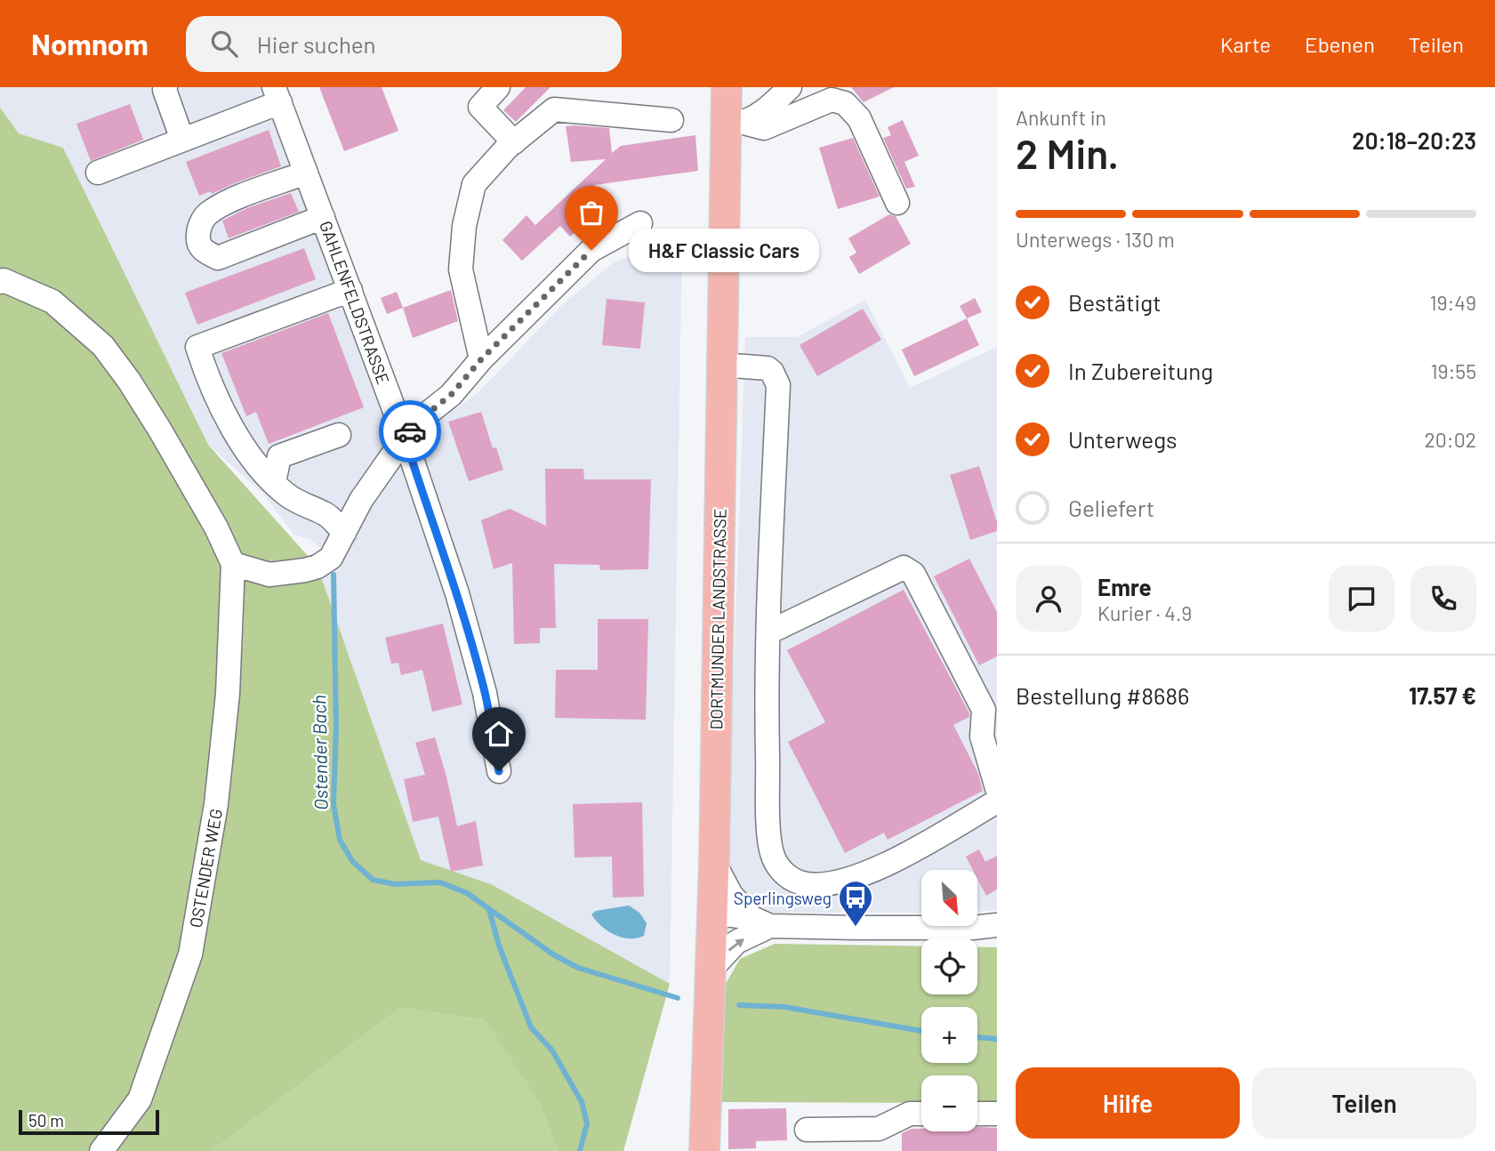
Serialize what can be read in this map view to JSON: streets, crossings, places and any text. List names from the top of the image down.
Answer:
{
  "streets": {
    "main road": ["DORTMUNDER LANDSTRASSE"],
    "street": ["GAHLENFELDSTRASSE", "OSTENDER WEG"]
  },
  "water": ["Ostender Bach"],
  "places": {
    "other": ["H&F Classic Cars"],
    "bus stop": ["Sperlingsweg"]
  },
  "scale_bar": "50 m",
  "north": "bottom right",
  "page": {
    "header": "Nomnom",
    "search": "Hier suchen",
    "nav": ["Karte", "Ebenen", "Teilen"],
    "heading": ["2 Min.", "Ankunft in", "20:18–20:23"],
    "panel": [
      "Emre",
      "Kurier · 4.9",
      "Bestellung #8686",
      "17.57 €"
    ],
    "bar": "Unterwegs · 130 m",
    "bubble": "H&F Classic Cars",
    "list": [
      ["Bestätigt", "19:49"],
      ["In Zubereitung", "19:55"],
      ["Unterwegs", "20:02"],
      "Geliefert"
    ],
    "map_buttons": ["+", "−"],
    "buttons": ["Hilfe", "Teilen"],
    "scale": "50 m"
  }
}
